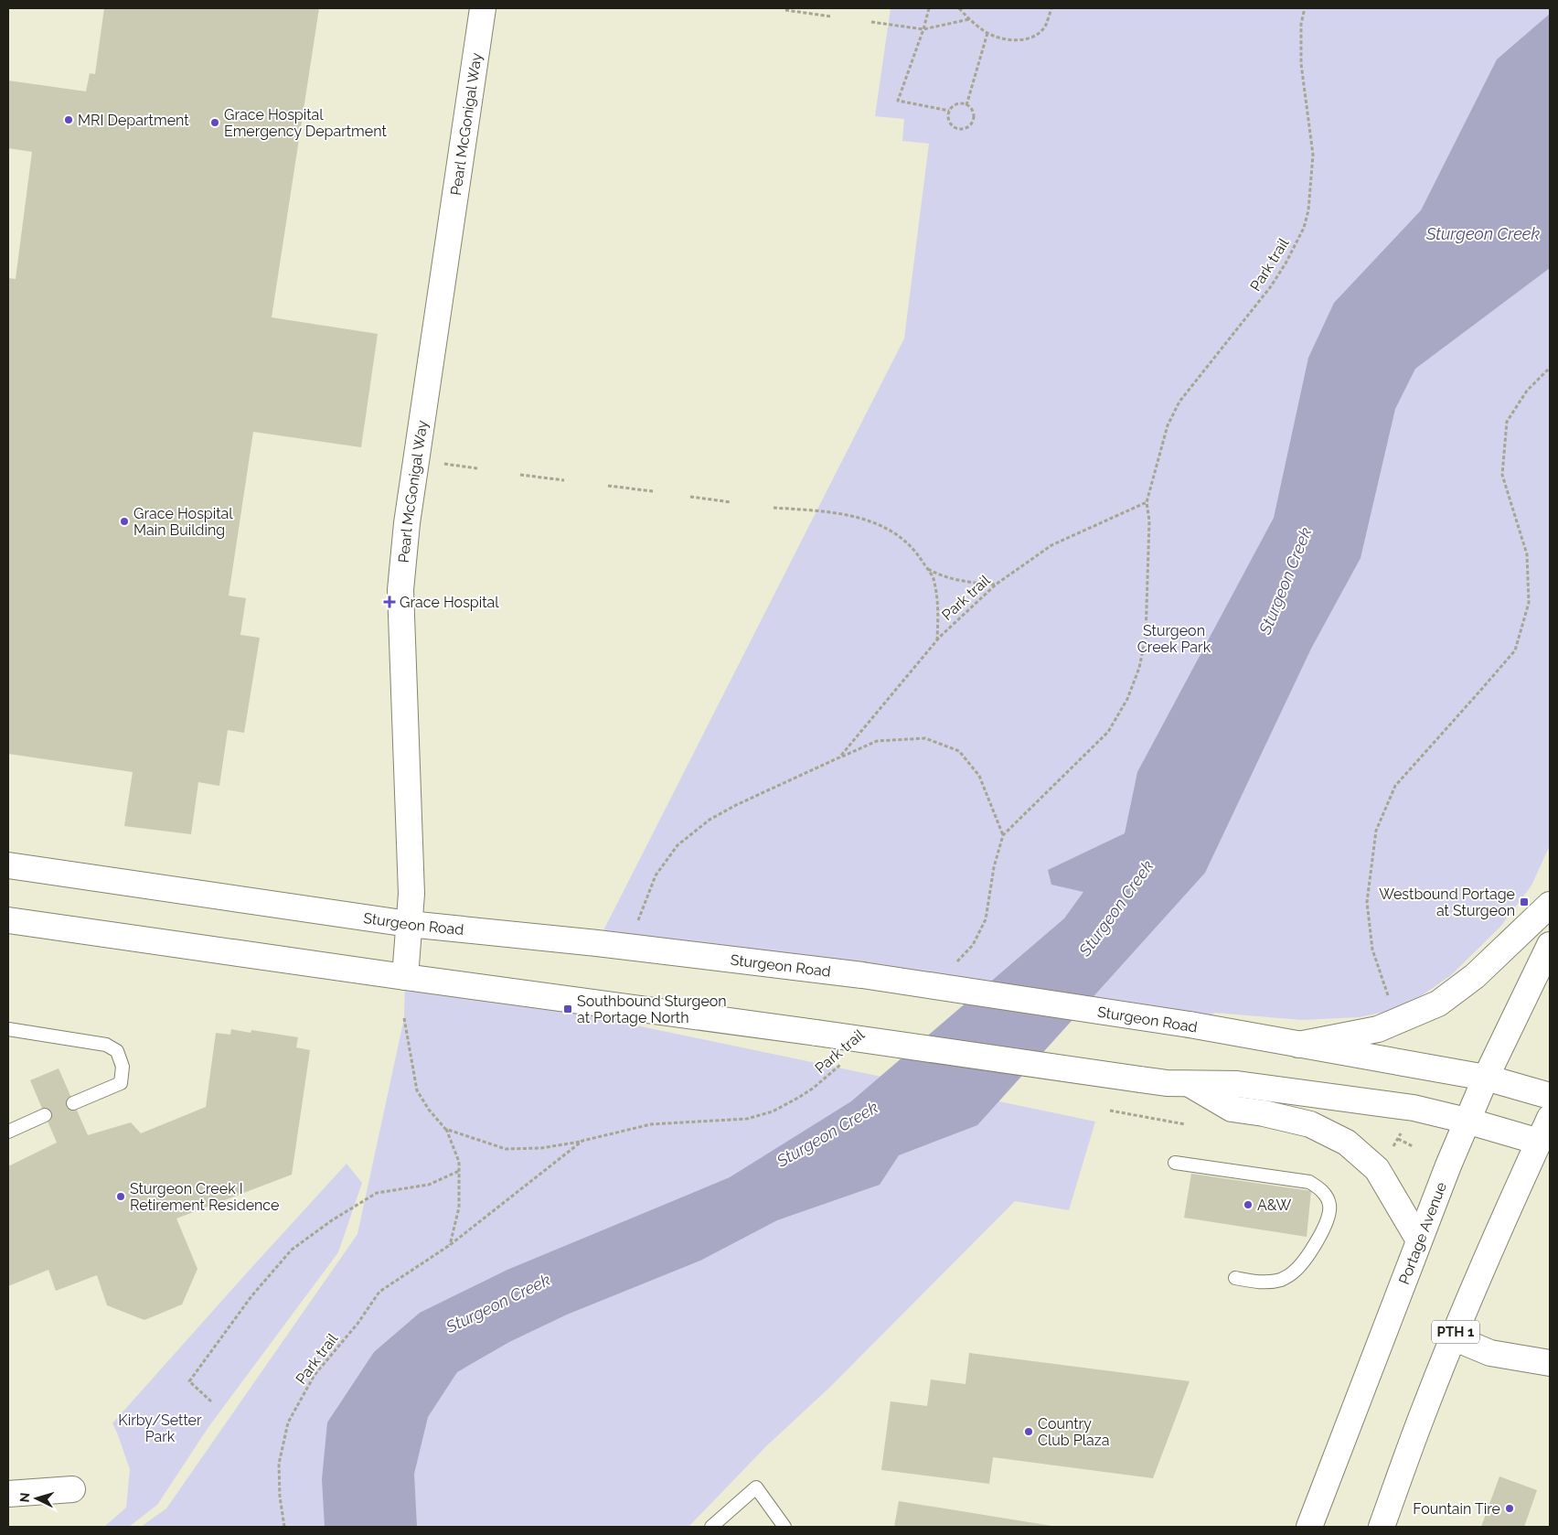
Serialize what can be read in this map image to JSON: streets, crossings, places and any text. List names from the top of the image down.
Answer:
{
  "streets": {
    "main road": [
      "Pearl McGonigal Way",
      "Sturgeon Road",
      "Portage Avenue",
      "PTH 1"
    ],
    "path": ["Park trail"]
  },
  "crossings": [
    ["Pearl McGonigal Way", "Sturgeon Road"],
    ["Sturgeon Road", "Portage Avenue"]
  ],
  "water": ["Sturgeon Creek"],
  "parks": ["Sturgeon Creek Park", "Kirby/Setter Park"],
  "places": {
    "other": [
      "MRI Department",
      "Grace Hospital Emergency Department",
      "Grace Hospital Main Building",
      "Sturgeon Creek I Retirement Residence",
      "A&W",
      "Country Club Plaza",
      "Fountain Tire"
    ],
    "health": ["Grace Hospital"],
    "transit": ["Westbound Portage at Sturgeon", "Southbound Sturgeon at Portage North"]
  },
  "north": "left"
}
